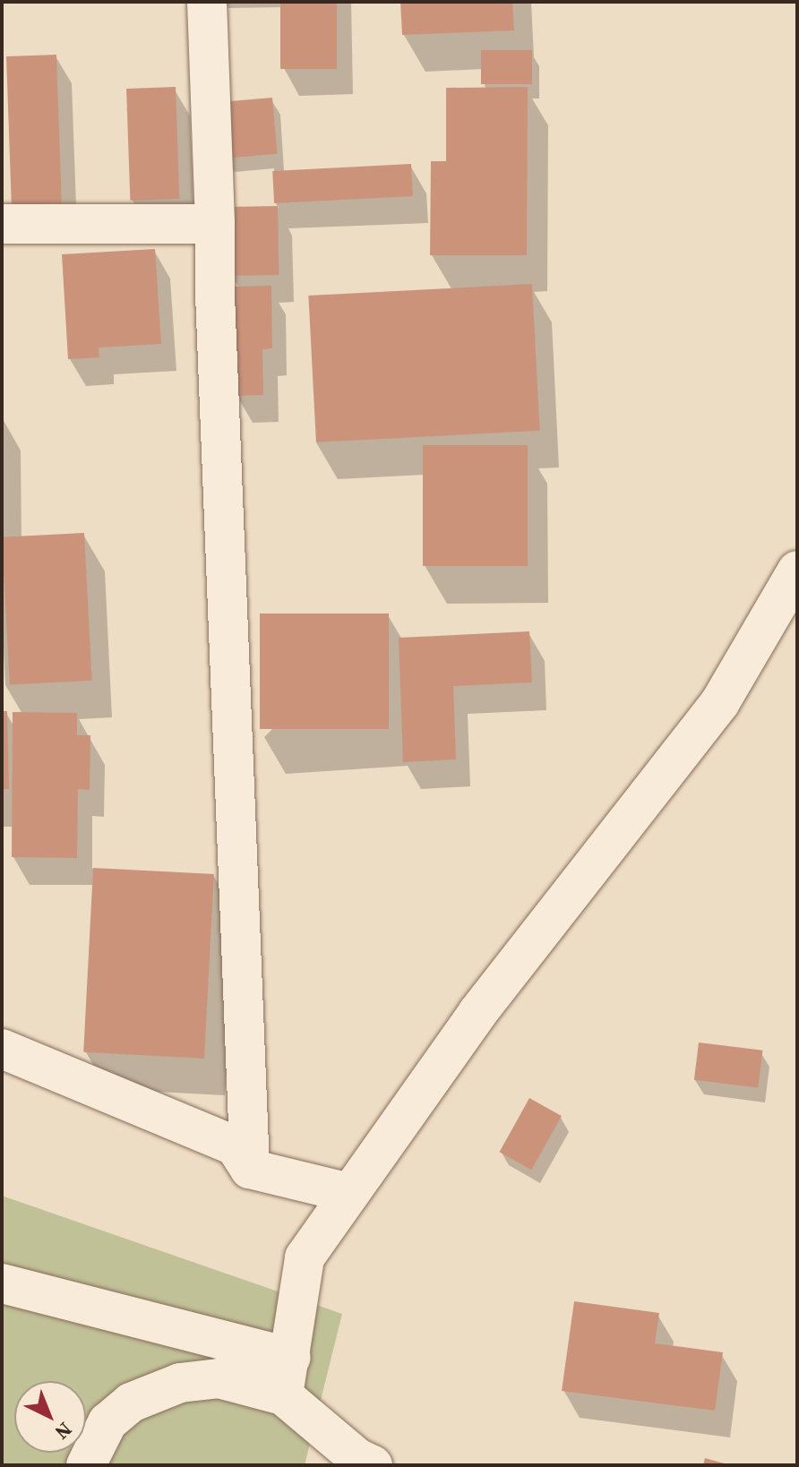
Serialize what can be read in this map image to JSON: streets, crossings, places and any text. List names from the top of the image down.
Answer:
{
  "north": "bottom right"
}
